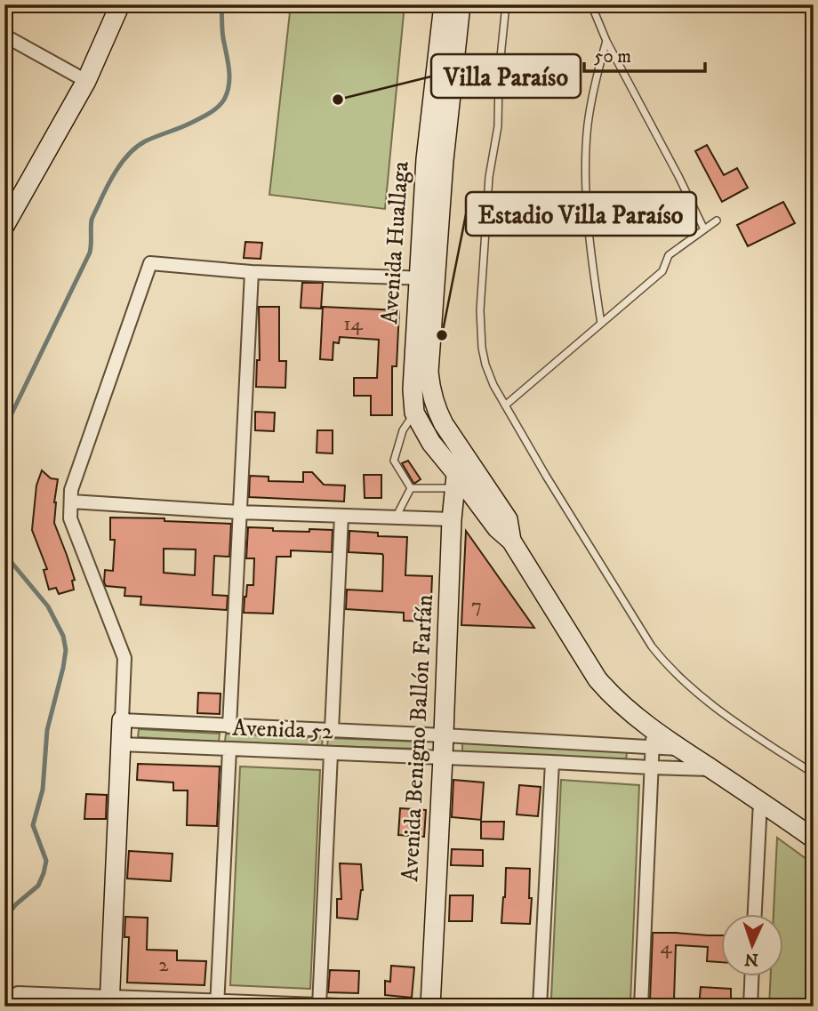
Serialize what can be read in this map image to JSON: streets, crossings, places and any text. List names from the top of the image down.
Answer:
{
  "streets": {
    "main road": ["Avenida Huallaga", "Avenida Benigno Ballón Farfán"],
    "street": ["Avenida 52"]
  },
  "crossings": [
    ["Avenida Huallaga", "Avenida Benigno Ballón Farfán"],
    ["Avenida 52", "Avenida Benigno Ballón Farfán"]
  ],
  "places": ["Villa Paraíso", "Estadio Villa Paraíso"],
  "house_numbers": [
    "14",
    "7",
    "4",
    "2"
  ],
  "scale_bar": "50 m",
  "north": "bottom"
}
